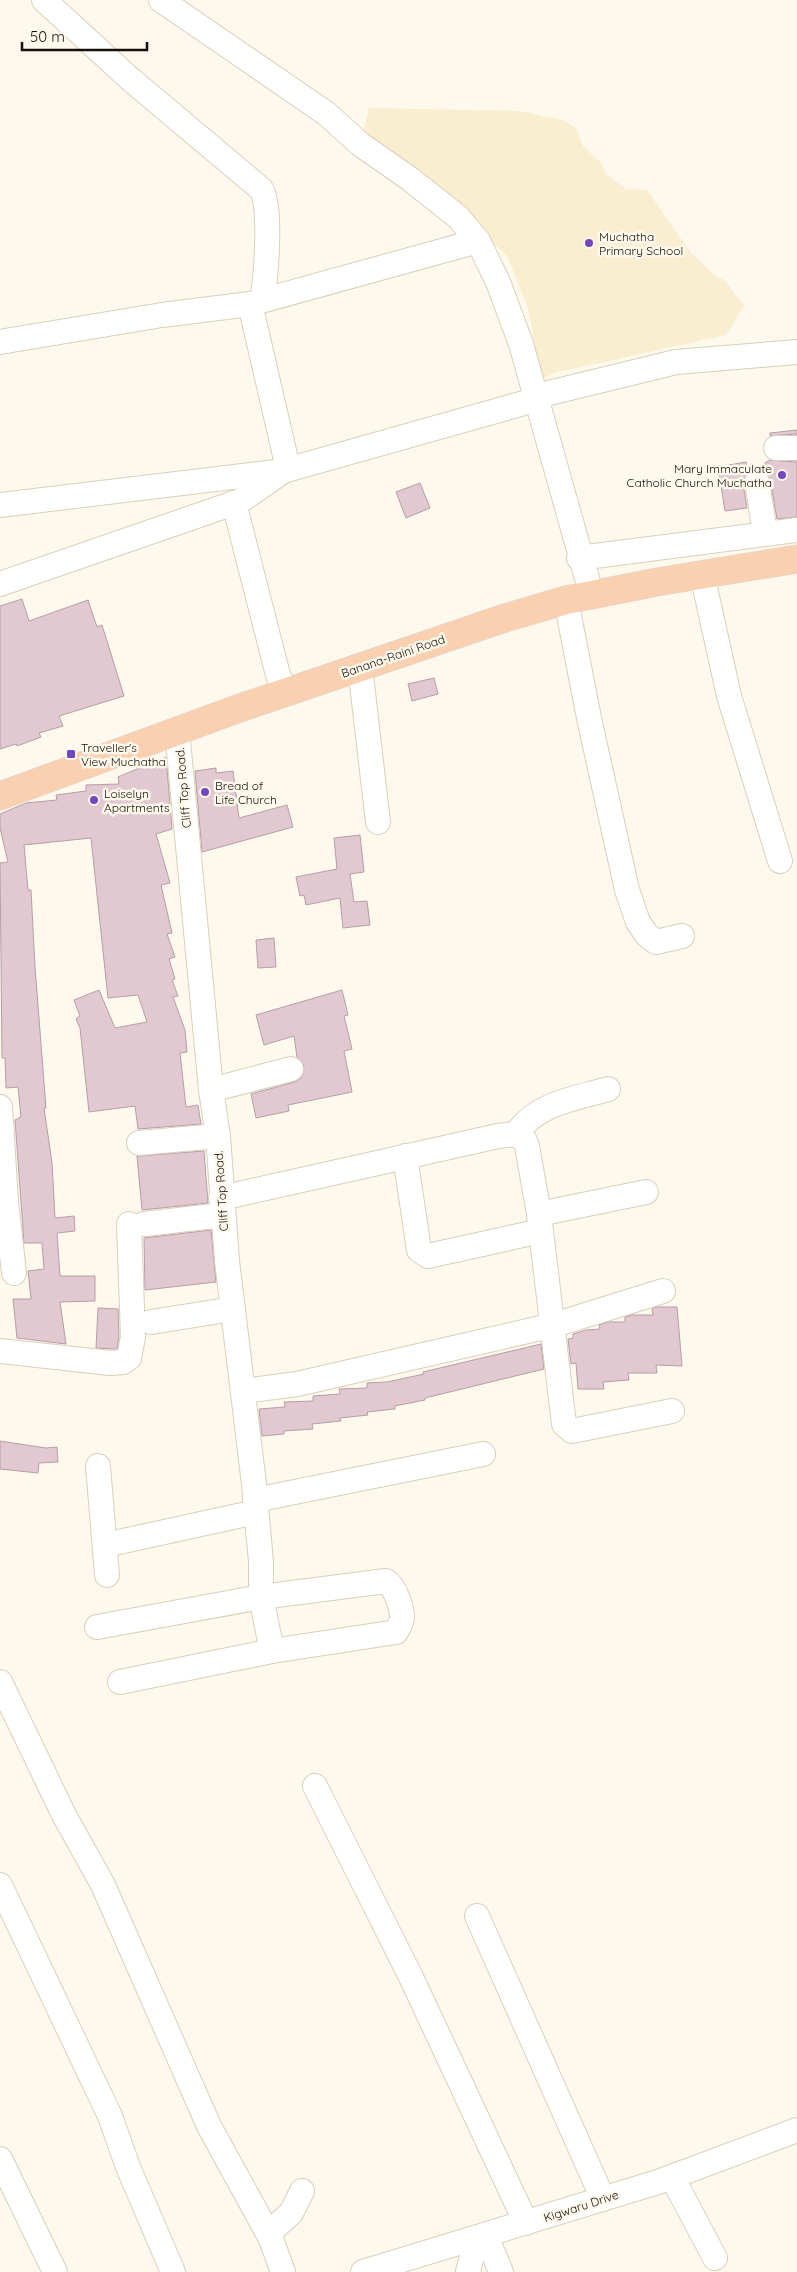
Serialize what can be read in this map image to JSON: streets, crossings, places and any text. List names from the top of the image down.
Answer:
{
  "streets": {
    "main road": ["Banana-Raini Road"],
    "street": ["Cliff Top Road.", "Kigwaru Drive"]
  },
  "crossings": [
    ["Banana-Raini Road", "Cliff Top Road."]
  ],
  "places": {
    "other": [
      "Muchatha Primary School",
      "Mary Immaculate Catholic Church Muchatha",
      "Bread of Life Church",
      "Loiselyn Apartments"
    ],
    "transit": ["Traveller's View Muchatha"]
  },
  "scale_bar": "50 m"
}
